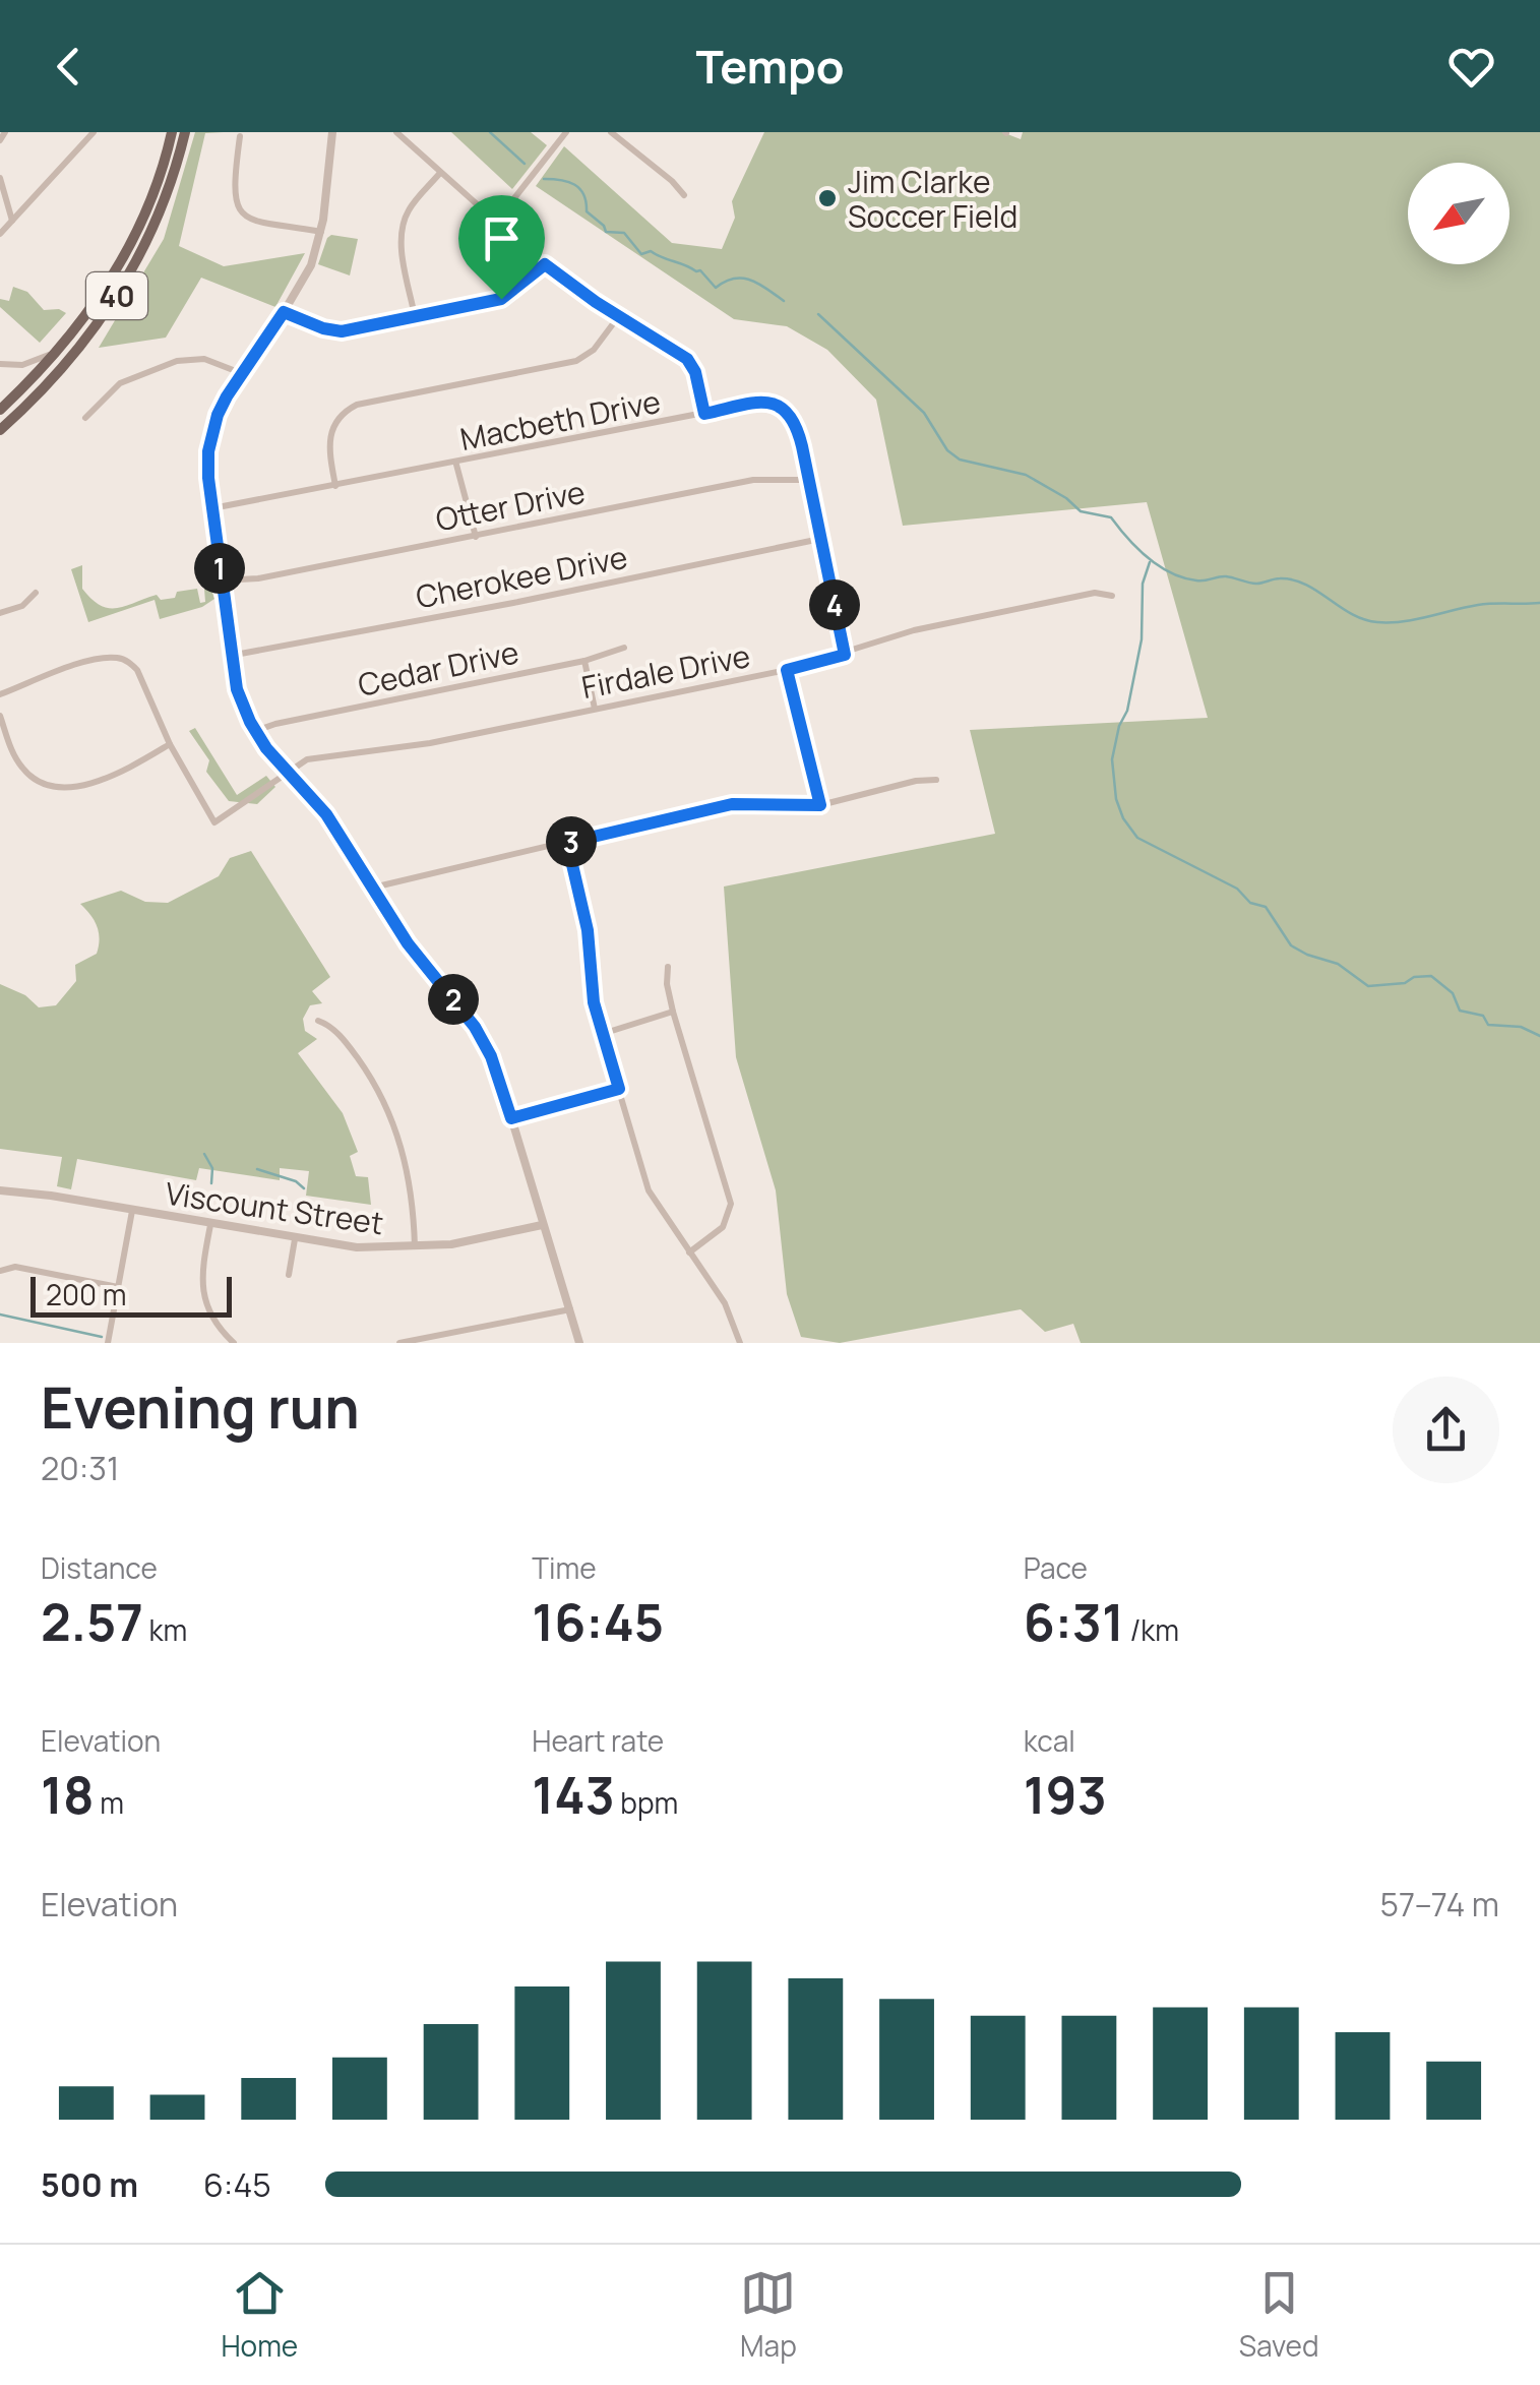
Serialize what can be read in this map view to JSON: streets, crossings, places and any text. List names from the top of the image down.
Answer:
{
  "streets": {
    "main road": ["40"],
    "street": [
      "Macbeth Drive",
      "Otter Drive",
      "Cherokee Drive",
      "Cedar Drive",
      "Firdale Drive",
      "Viscount Street"
    ]
  },
  "crossings": [
    ["Macbeth Drive", "Otter Drive"],
    ["Macbeth Drive", "Cherokee Drive"],
    ["Macbeth Drive", "Firdale Drive"]
  ],
  "places": ["Jim Clarke Soccer Field"],
  "scale_bar": "200 m",
  "north": "bottom left",
  "page": {
    "header": "Tempo",
    "pins": [
      "1",
      "4",
      "3",
      "2"
    ],
    "scale": "200 m",
    "heading": ["Evening run", "20:31"],
    "stats": [
      ["Distance", "2.57 km"],
      ["Time", "16:45"],
      ["Pace", "6:31 /km"],
      ["Elevation", "18 m"],
      ["Heart rate", "143 bpm"],
      ["kcal", "193"]
    ],
    "chart": ["Elevation", "57–74 m"],
    "list": [
      {
        "name": "500 m",
        "note": "6:45"
      }
    ],
    "tabs": ["Home", "Map", "Saved"]
  }
}
